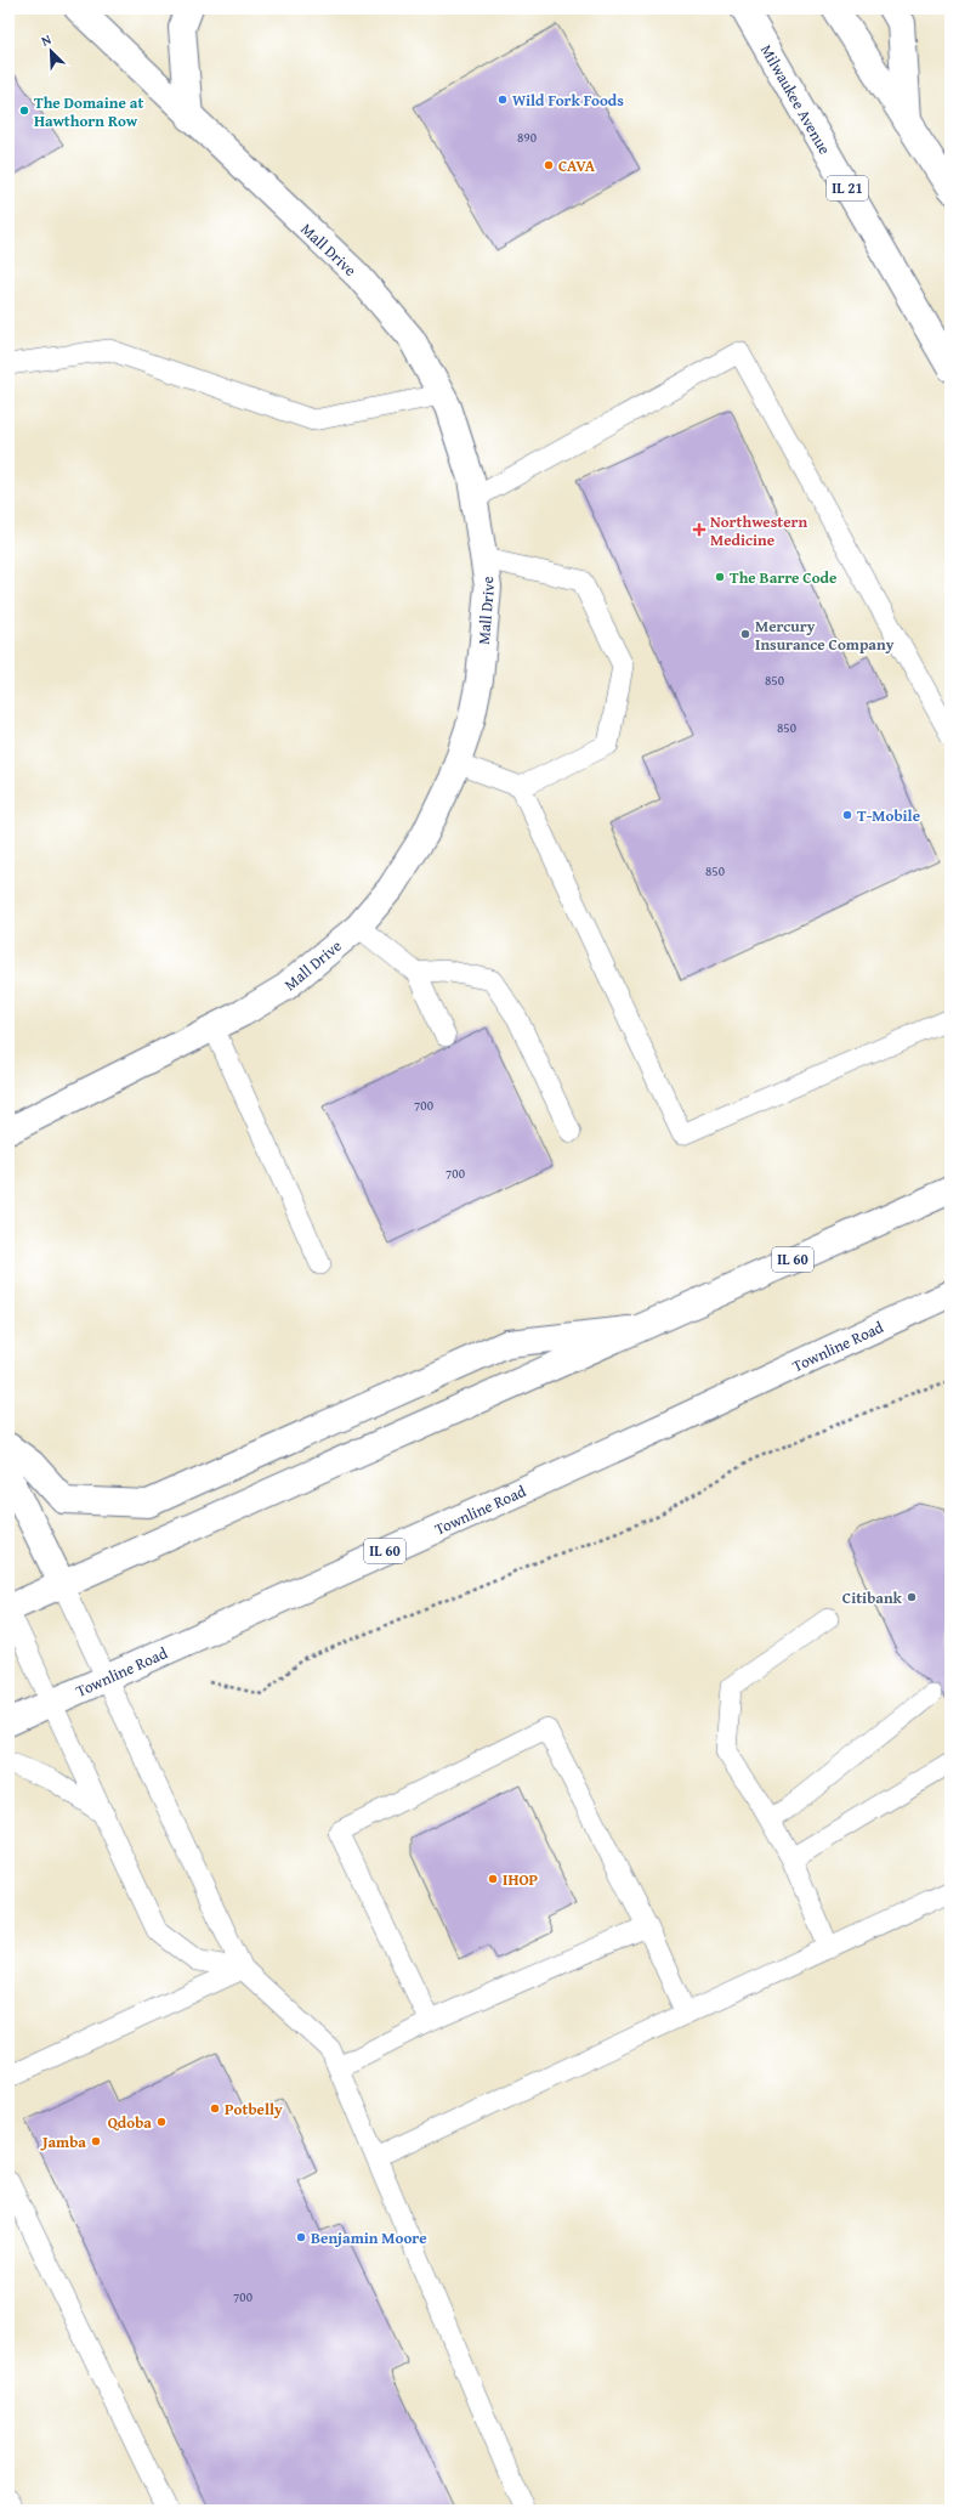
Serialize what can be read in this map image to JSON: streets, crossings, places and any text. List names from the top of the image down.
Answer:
{
  "streets": {
    "main road": [
      "Milwaukee Avenue",
      "IL 21",
      "Mall Drive",
      "IL 60",
      "Townline Road"
    ]
  },
  "places": {
    "other": [
      "Wild Fork Foods",
      "The Domaine at Hawthorn Row",
      "CAVA",
      "The Barre Code",
      "Mercury Insurance Company",
      "T-Mobile",
      "Citibank",
      "IHOP",
      "Potbelly",
      "Qdoba",
      "Jamba",
      "Benjamin Moore"
    ],
    "health": ["Northwestern Medicine"]
  },
  "house_numbers": [
    "890",
    "850",
    "850",
    "850",
    "700",
    "700",
    "700"
  ],
  "north": "top left"
}
